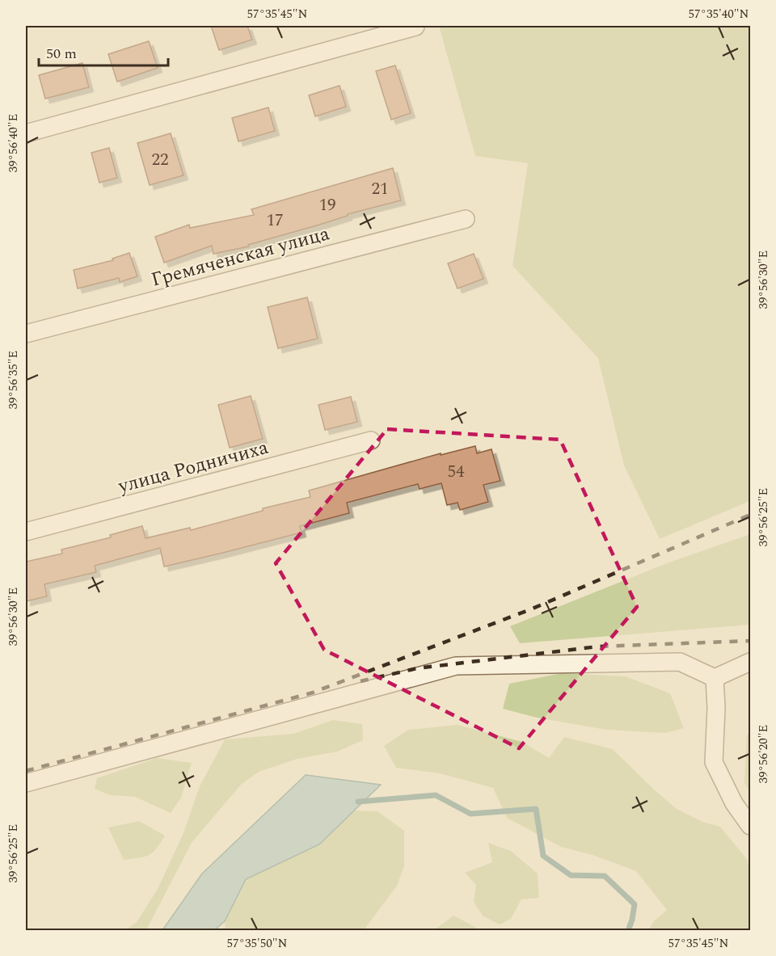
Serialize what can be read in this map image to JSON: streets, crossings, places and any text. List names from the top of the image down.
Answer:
{
  "streets": {
    "street": ["Гремяченская улица", "улица Родничиха"]
  },
  "house_numbers": [
    "22",
    "21",
    "19",
    "17",
    "54"
  ],
  "scale_bar": "50 m",
  "coordinates": [
    "57°35'45\"N",
    "57°35'40\"N",
    "39°56'40\"E",
    "39°56'30\"E",
    "39°56'35\"E",
    "39°56'25\"E",
    "39°56'20\"E",
    "57°35'50\"N"
  ]
}
